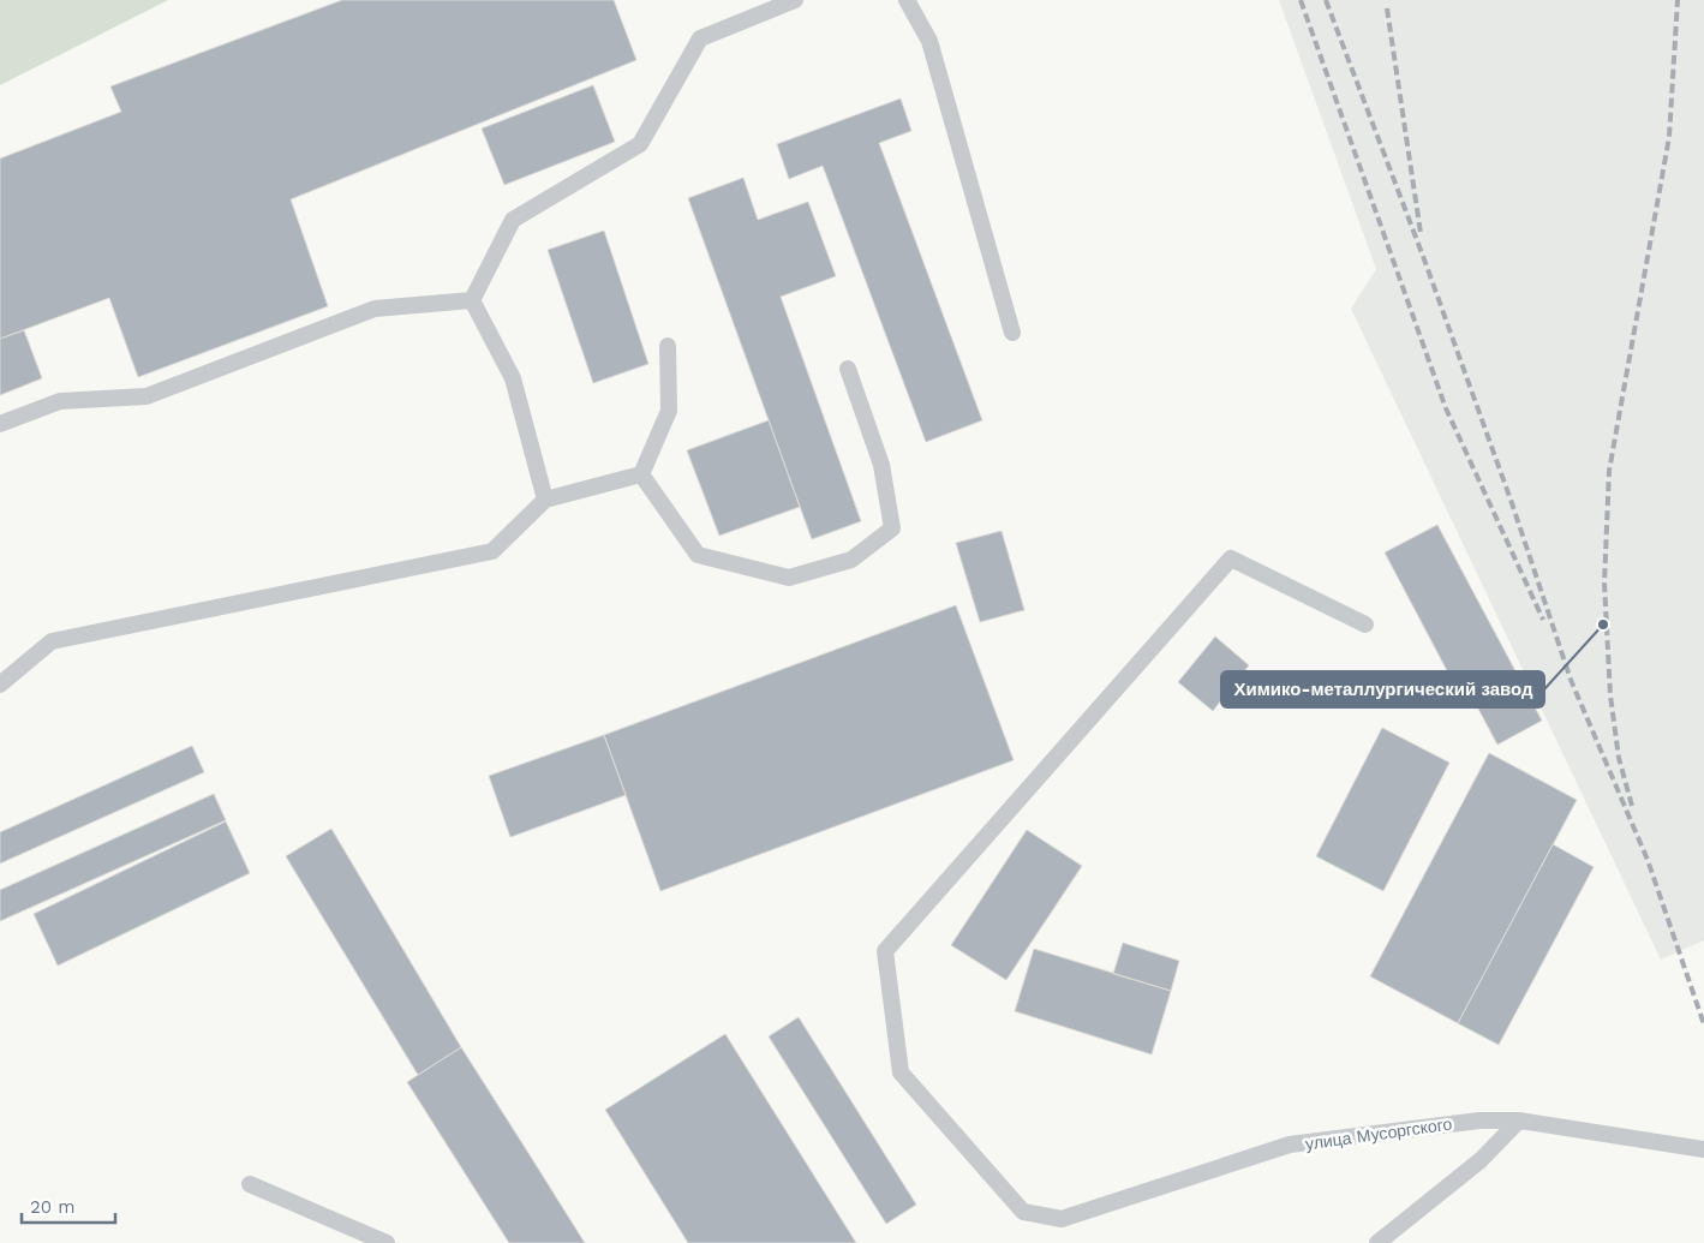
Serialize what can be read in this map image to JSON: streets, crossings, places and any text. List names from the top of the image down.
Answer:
{
  "streets": {
    "lane": ["улица Мусоргского"]
  },
  "places": ["Химико-металлургический завод"],
  "scale_bar": "20 m"
}
